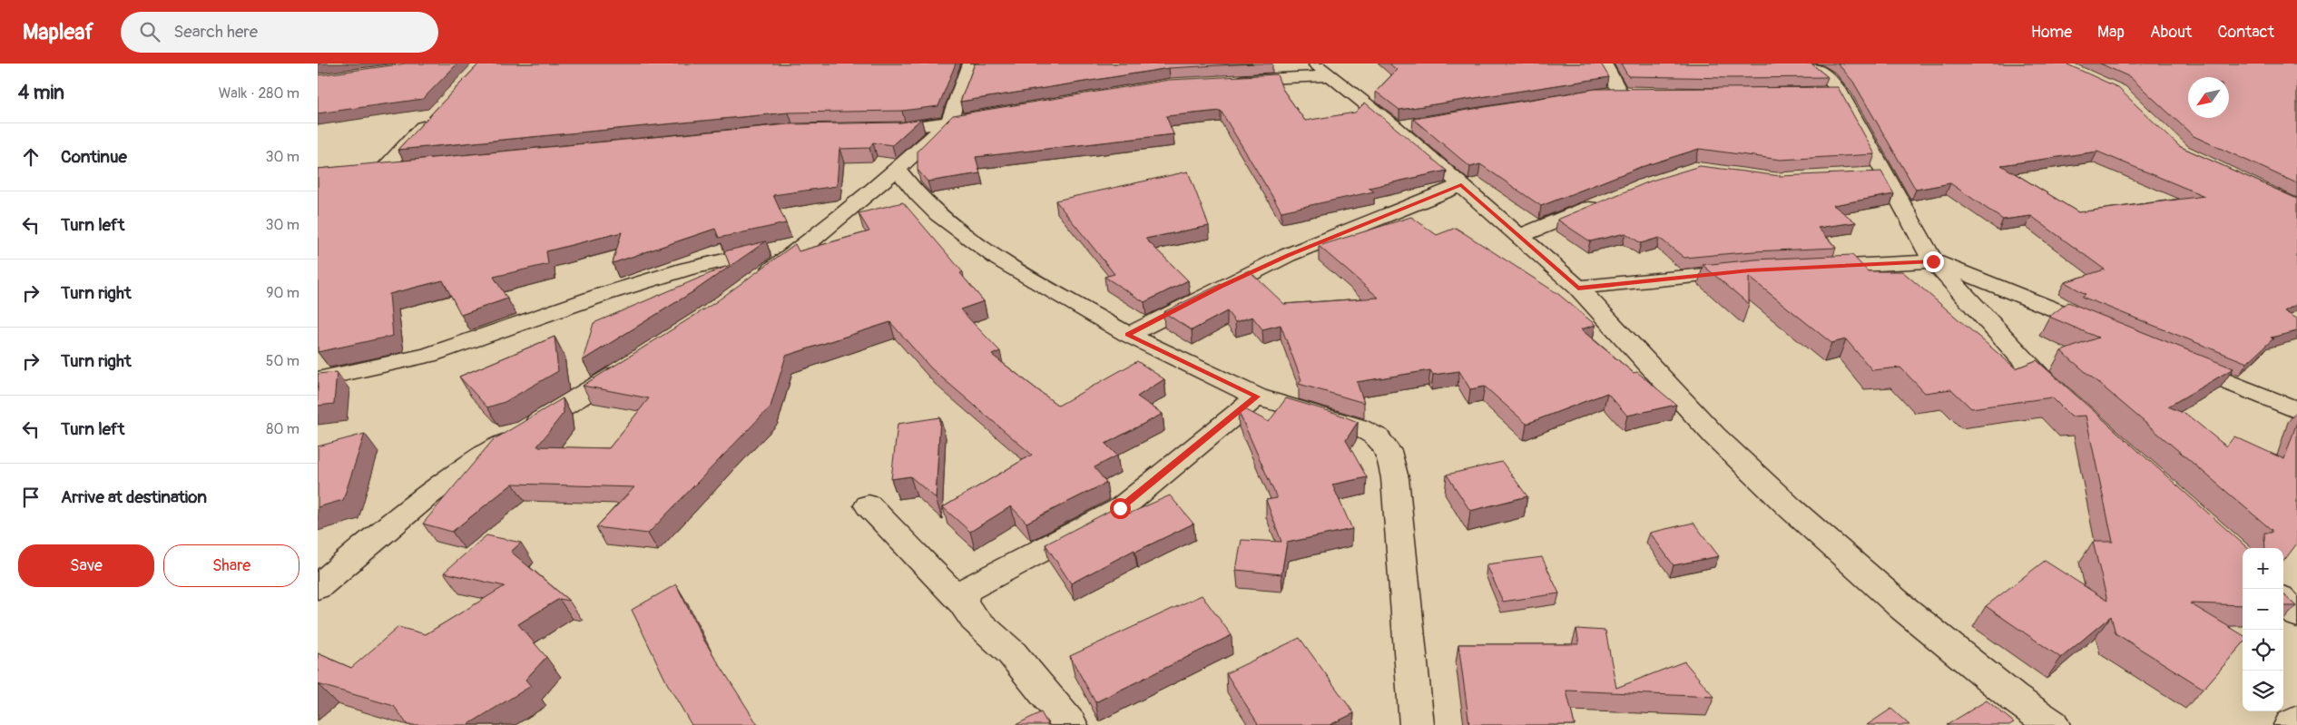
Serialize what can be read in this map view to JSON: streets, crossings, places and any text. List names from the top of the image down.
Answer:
{
  "north": "bottom left",
  "page": {
    "header": "Mapleaf",
    "search": "Search here",
    "nav": [
      "Home",
      "Map",
      "About",
      "Contact"
    ],
    "heading": ["4 min", "Walk · 280 m"],
    "list": [
      ["Continue", "30 m"],
      ["Turn left", "30 m"],
      ["Turn right", "90 m"],
      ["Turn right", "50 m"],
      ["Turn left", "80 m"],
      "Arrive at destination"
    ],
    "buttons": ["Save", "Share"],
    "map_buttons": ["+", "−"]
  }
}
